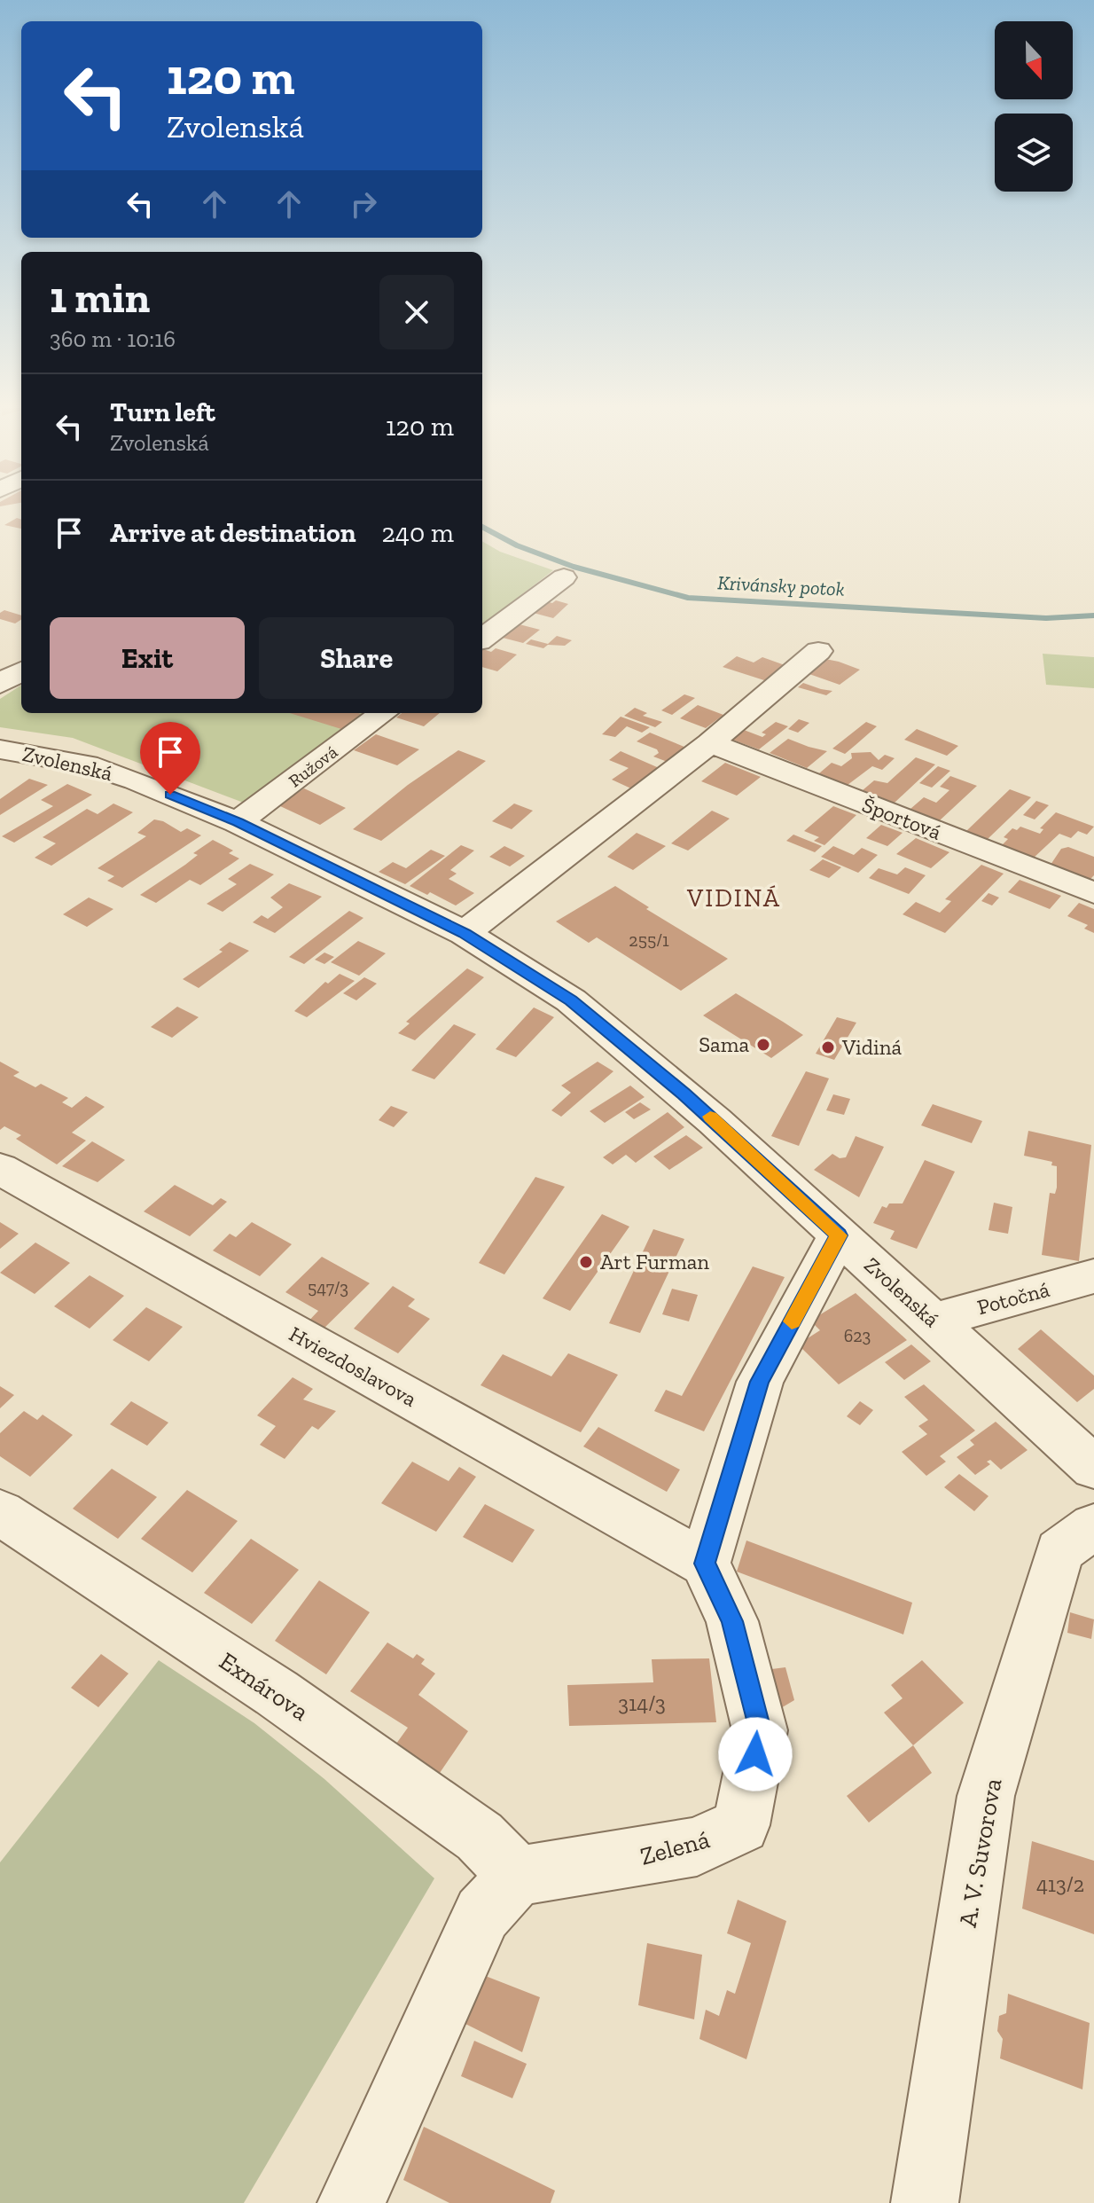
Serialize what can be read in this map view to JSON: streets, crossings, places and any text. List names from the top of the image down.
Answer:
{
  "streets": {
    "street": [
      "Zvolenská",
      "Ružová",
      "Športová",
      "Potočná",
      "Hviezdoslavova",
      "Exnárova",
      "Zelená",
      "A. V. Suvorova"
    ]
  },
  "crossings": [
    ["Zvolenská", "Ružová"],
    ["Zvolenská", "Potočná"],
    ["Hviezdoslavova", "Zelená"],
    ["Exnárova", "Zelená"]
  ],
  "districts": ["VIDINÁ"],
  "water": ["Krivánsky potok"],
  "places": ["Sama", "Vidiná", "Art Furman"],
  "house_numbers": [
    "255/1",
    "547/3",
    "623",
    "314/3",
    "413/2"
  ],
  "north": "bottom",
  "page": {
    "turn": ["120 m", "Zvolenská"],
    "heading": ["1 min", "360 m · 10:16"],
    "list": [
      {
        "name": "Turn left",
        "note": "Zvolenská",
        "value": "120 m"
      },
      {
        "name": "Arrive at destination",
        "value": "240 m"
      }
    ],
    "buttons": ["Exit", "Share"]
  }
}
